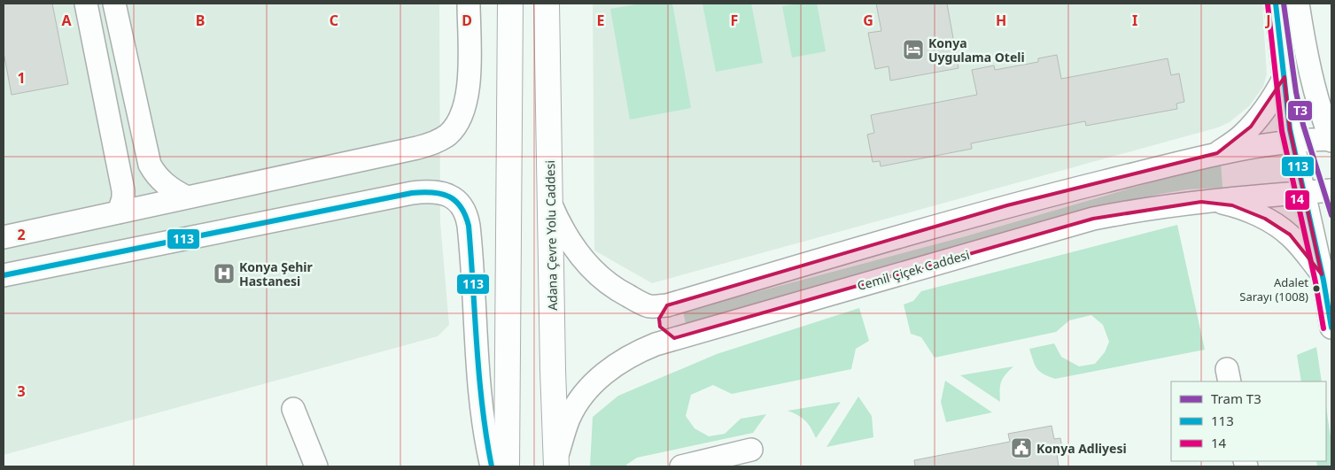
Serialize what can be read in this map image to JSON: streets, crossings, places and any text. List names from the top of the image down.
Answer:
{
  "streets": {
    "highway": ["Adana Çevre Yolu Caddesi"],
    "street": ["Cemil Çiçek Caddesi"]
  },
  "crossings": [
    ["Adana Çevre Yolu Caddesi", "Cemil Çiçek Caddesi"]
  ],
  "places": {
    "hotel": ["Konya Uygulama Oteli"],
    "hospital": ["Konya Şehir Hastanesi"],
    "other": ["Adalet Sarayı (1008)"],
    "public building": ["Konya Adliyesi"]
  },
  "lines": ["tram line T3", "transit line 113", "transit line 14"],
  "legend": ["Tram T3", "113", "14"],
  "grid": {
    "columns": [
      "A",
      "B",
      "C",
      "D",
      "E",
      "F",
      "G",
      "H",
      "I",
      "J"
    ],
    "rows": ["1", "2", "3"]
  }
}
